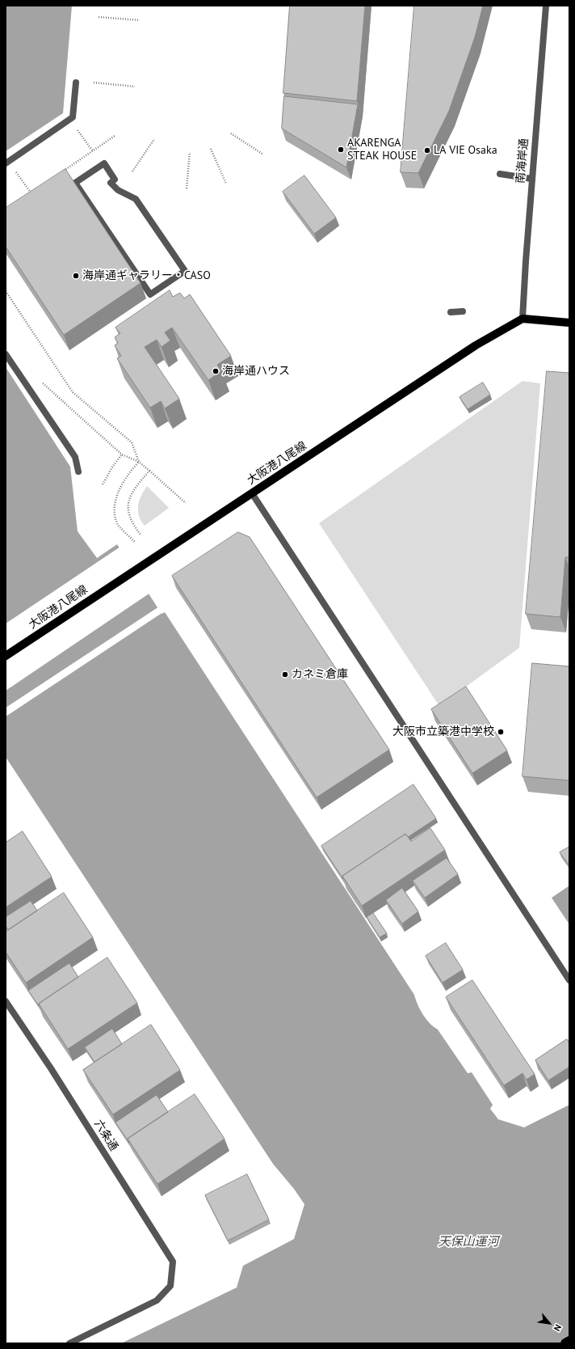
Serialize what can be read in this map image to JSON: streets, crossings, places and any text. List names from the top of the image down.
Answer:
{
  "streets": {
    "main road": ["大阪港八尾線"],
    "street": ["南海岸通", "六条通"]
  },
  "crossings": [
    ["南海岸通", "大阪港八尾線"]
  ],
  "water": ["天保山運河"],
  "places": [
    "AKARENGA STEAK HOUSE",
    "LA VIE Osaka",
    "海岸通ギャラリー・CASO",
    "海岸通ハウス",
    "カネミ倉庫",
    "大阪市立築港中学校"
  ],
  "north": "bottom right"
}
